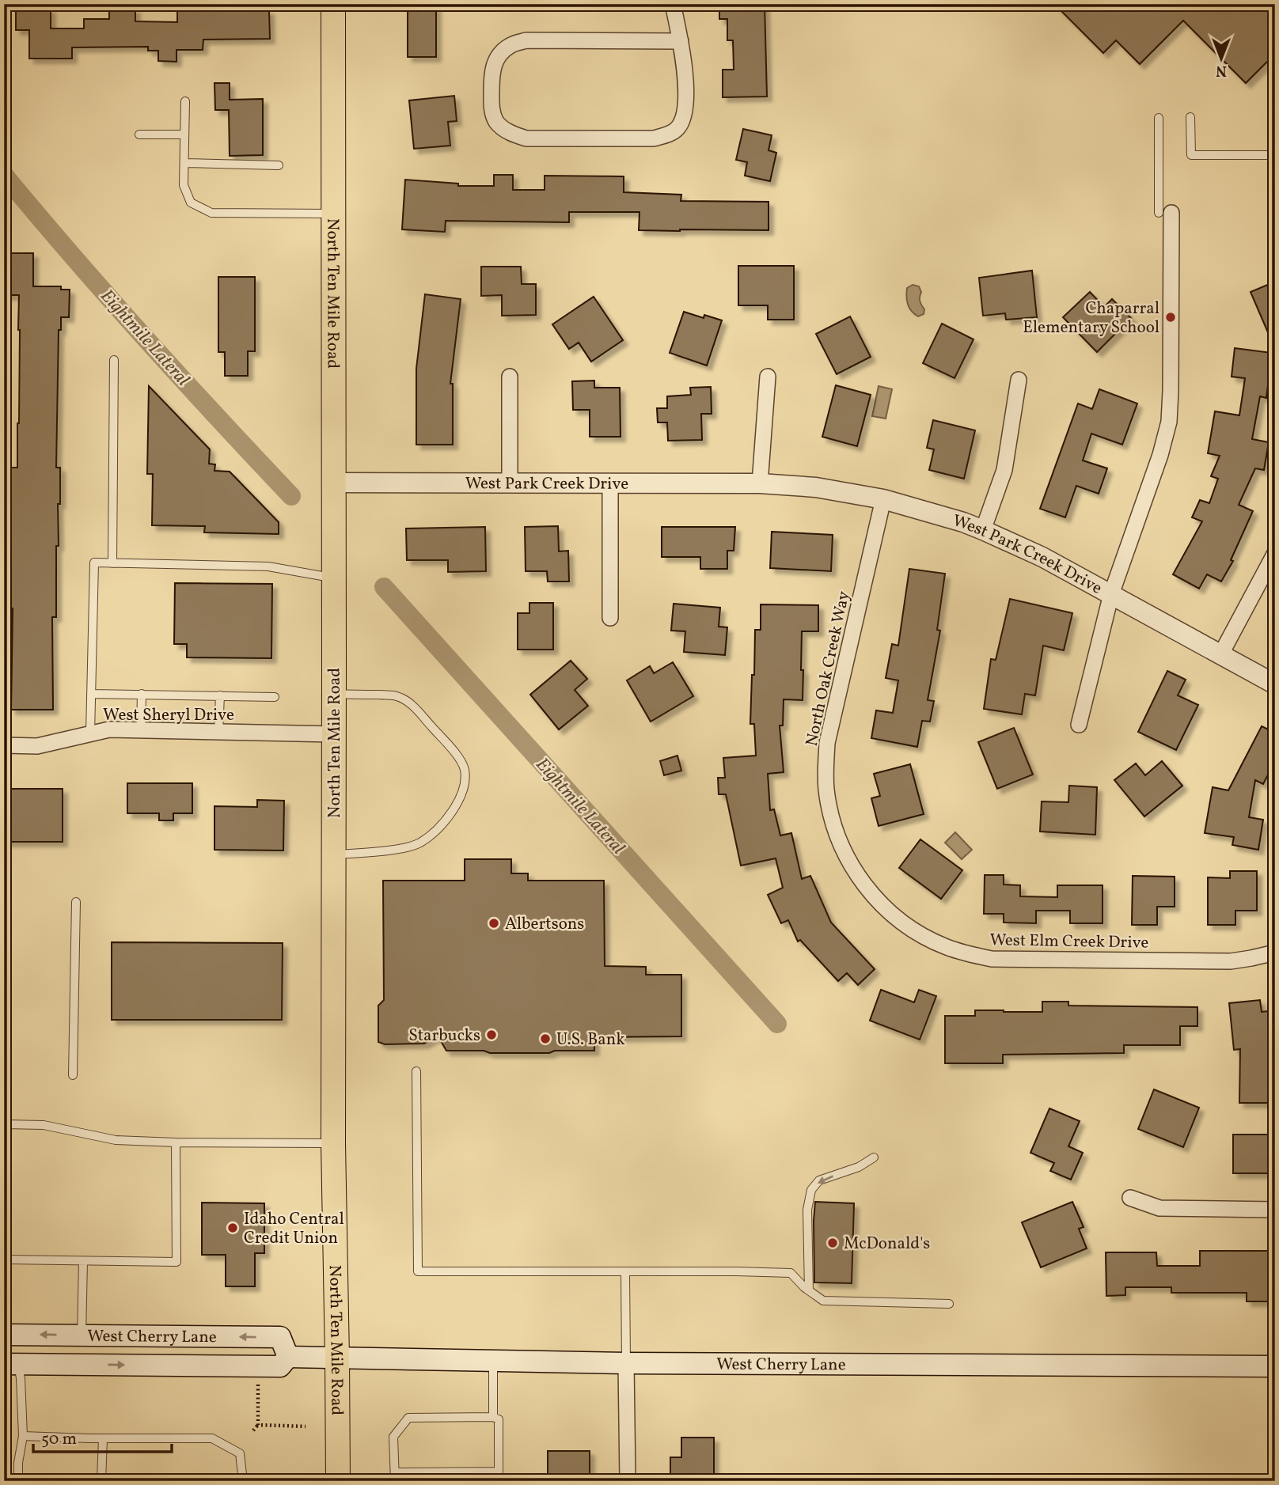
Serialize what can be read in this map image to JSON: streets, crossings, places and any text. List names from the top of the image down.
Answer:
{
  "streets": {
    "main road": ["North Ten Mile Road", "West Cherry Lane"],
    "street": [
      "West Park Creek Drive",
      "North Oak Creek Way",
      "West Sheryl Drive",
      "West Elm Creek Drive"
    ]
  },
  "crossings": [
    ["North Ten Mile Road", "West Park Creek Drive"],
    ["North Ten Mile Road", "West Sheryl Drive"],
    ["North Ten Mile Road", "West Cherry Lane"],
    ["West Park Creek Drive", "North Oak Creek Way"],
    ["North Oak Creek Way", "West Elm Creek Drive"]
  ],
  "water": ["Eightmile Lateral"],
  "places": [
    "Chaparral Elementary School",
    "Albertsons",
    "Starbucks",
    "U.S. Bank",
    "Idaho Central Credit Union",
    "McDonald's"
  ],
  "scale_bar": "50 m",
  "north": "bottom"
}
